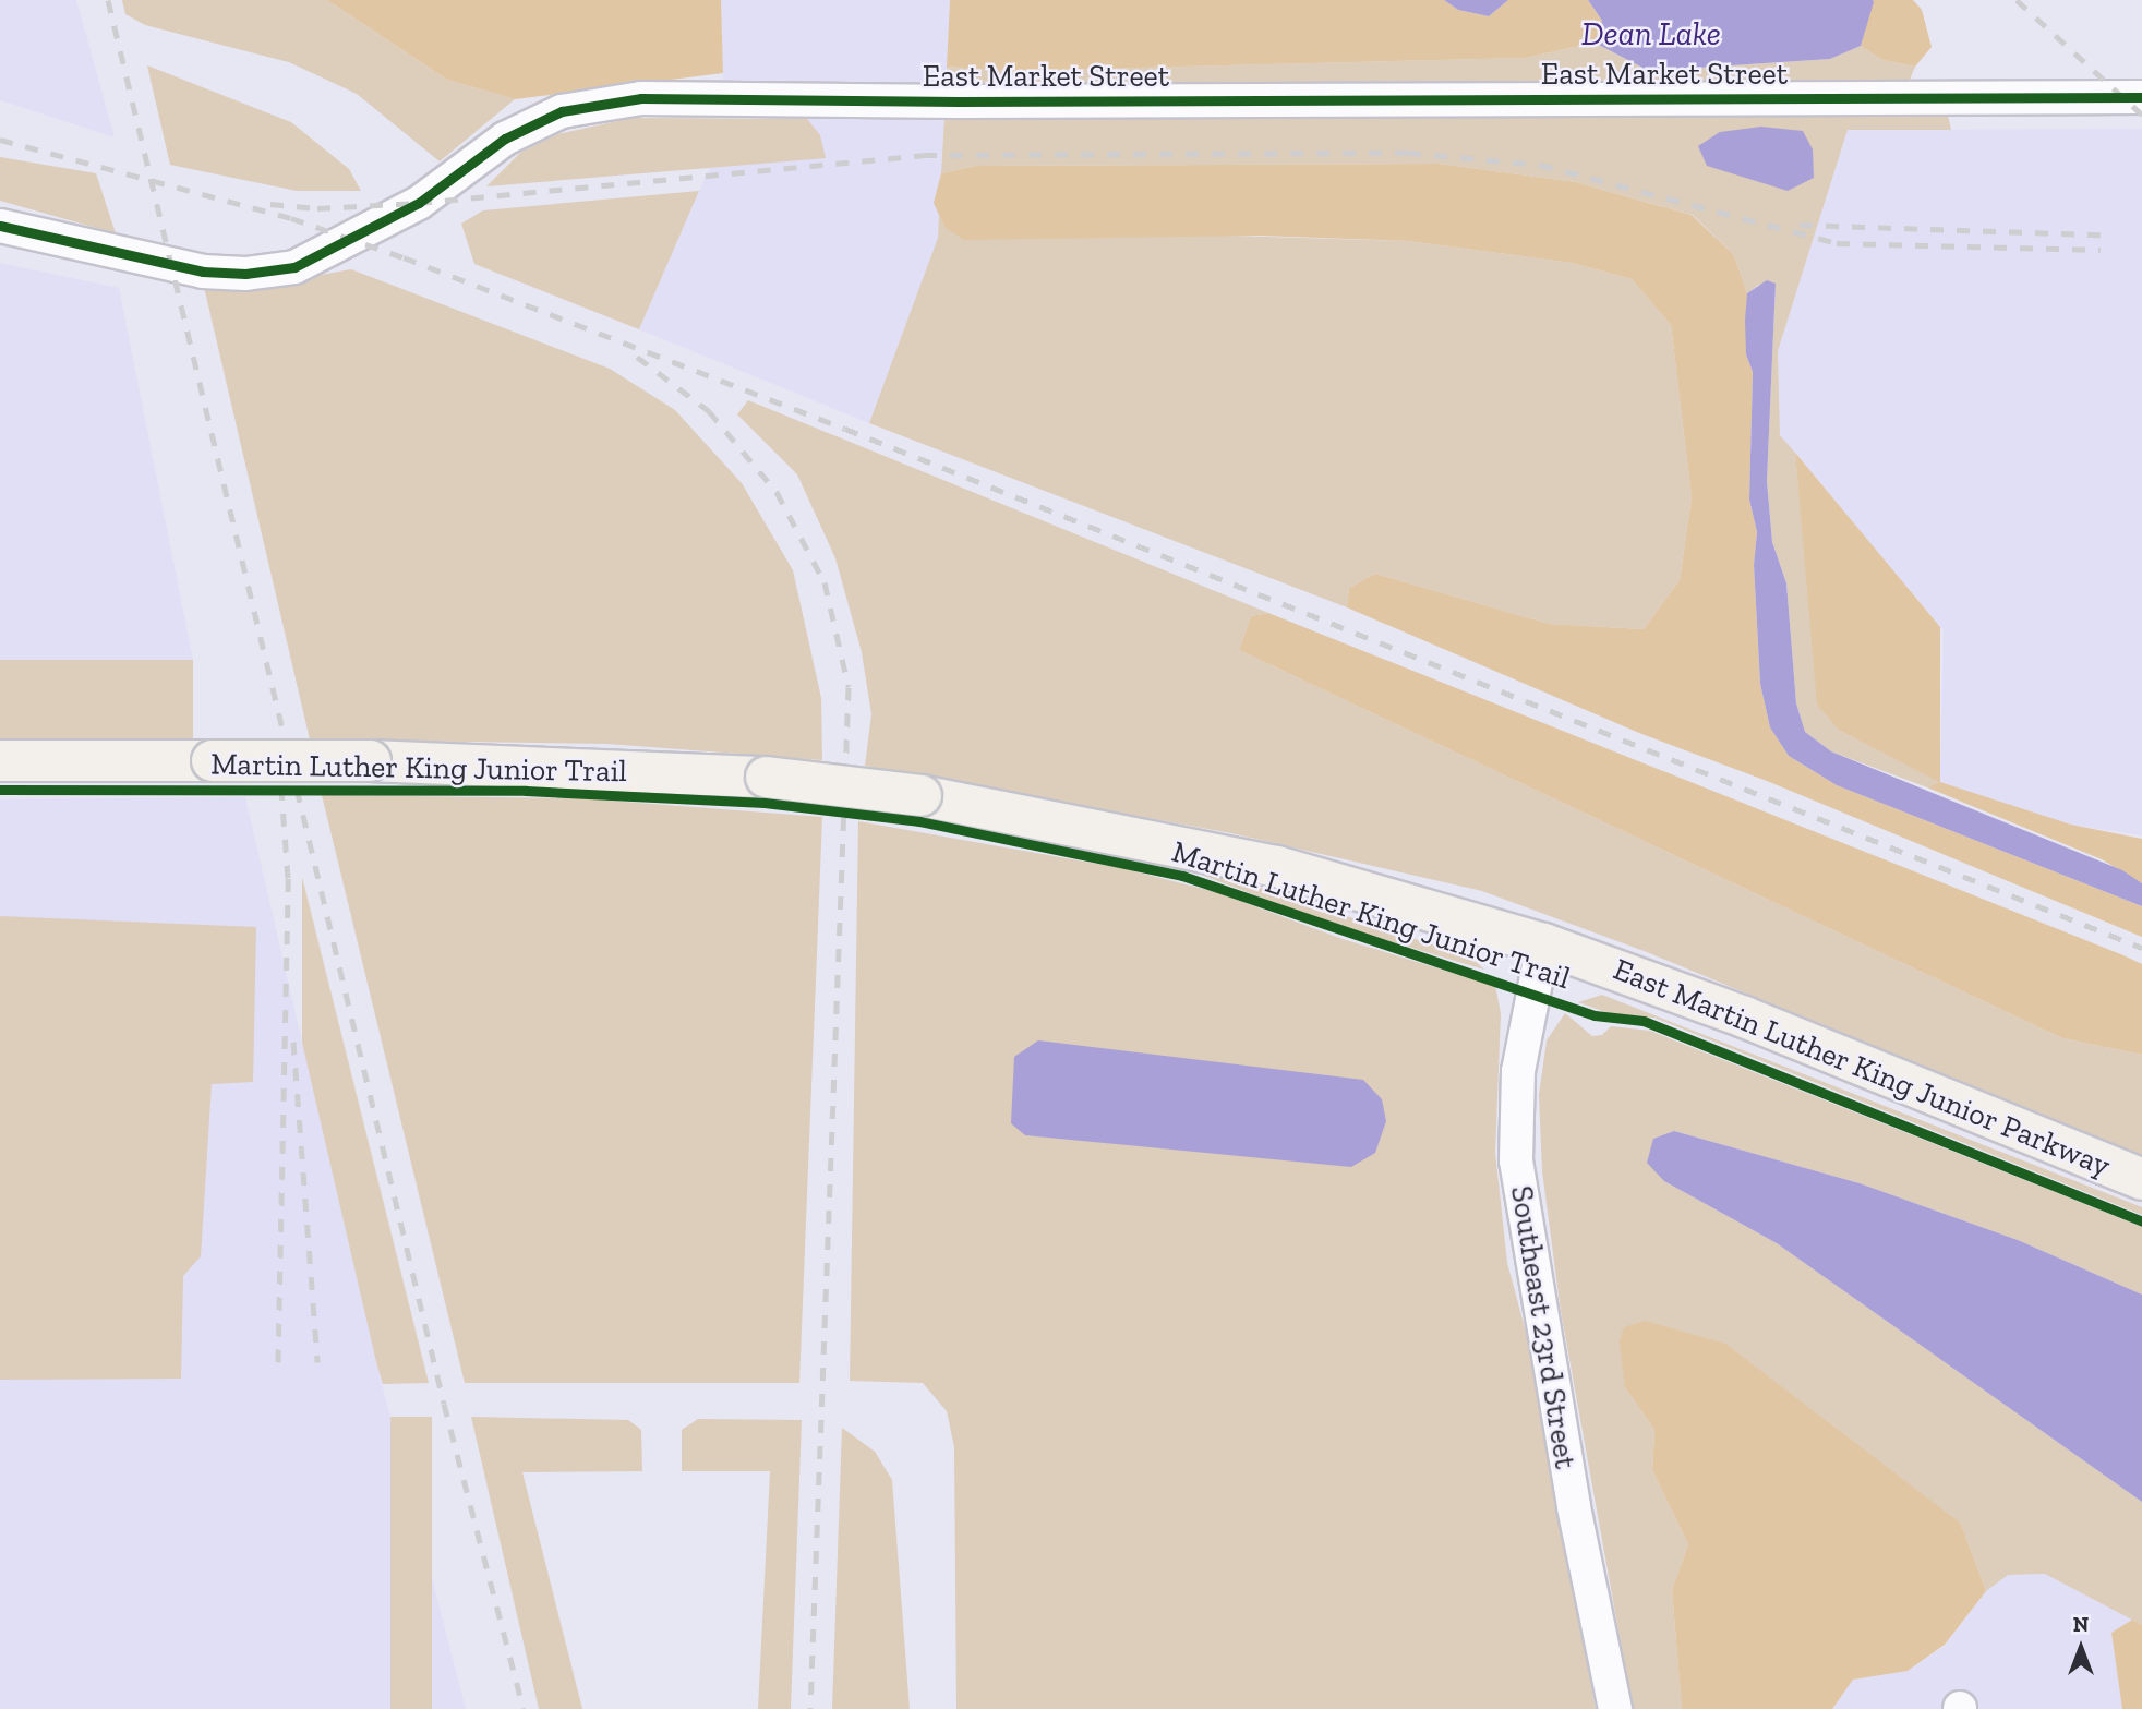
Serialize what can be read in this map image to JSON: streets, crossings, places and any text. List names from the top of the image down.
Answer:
{
  "streets": {
    "main road": ["East Martin Luther King Junior Parkway"],
    "street": ["East Market Street", "Southeast 23rd Street"],
    "cycle path": ["Martin Luther King Junior Trail"]
  },
  "crossings": [
    ["East Martin Luther King Junior Parkway", "Southeast 23rd Street"]
  ],
  "water": ["Dean Lake"],
  "north": "top"
}
